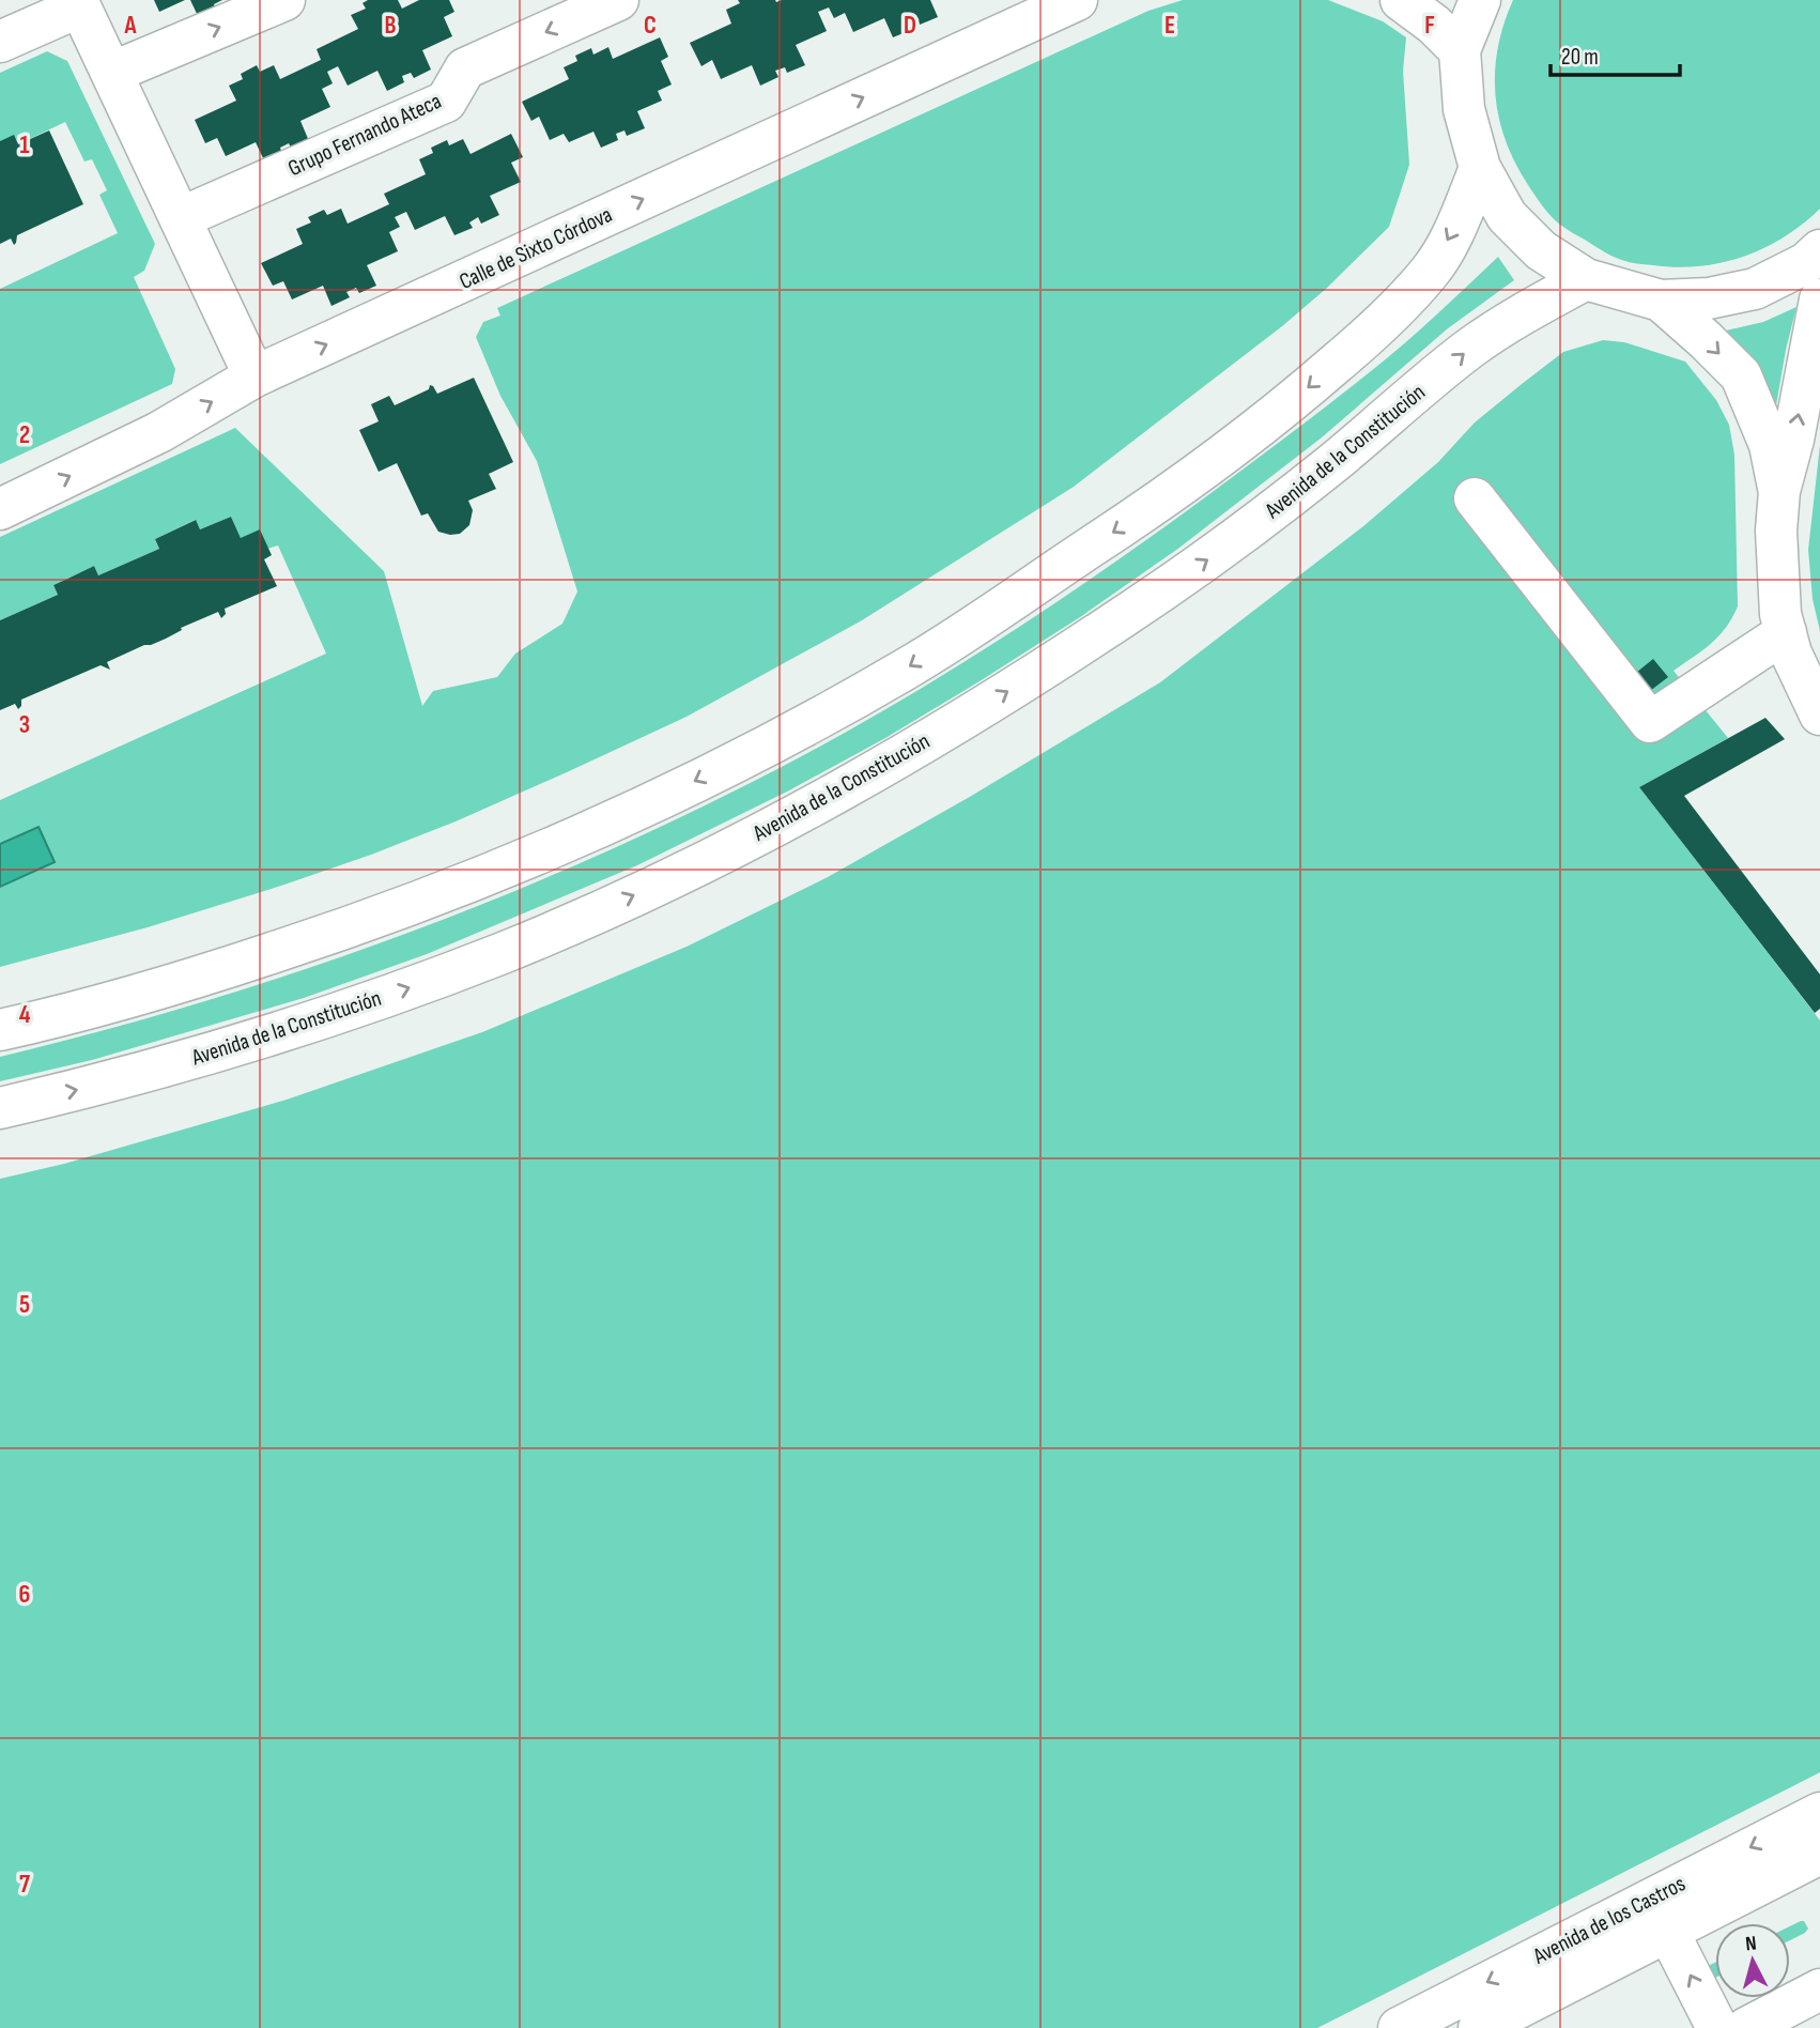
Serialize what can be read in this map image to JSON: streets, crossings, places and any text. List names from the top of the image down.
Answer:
{
  "streets": {
    "main road": [
      "Grupo Fernando Ateca",
      "Calle de Sixto Córdova",
      "Avenida de la Constitución",
      "Avenida de los Castros"
    ]
  },
  "one_way": ["Calle de Sixto Córdova"],
  "scale_bar": "20 m",
  "north": "top",
  "grid": {
    "columns": [
      "A",
      "B",
      "C",
      "D",
      "E",
      "F"
    ],
    "rows": [
      "1",
      "2",
      "3",
      "4",
      "5",
      "6",
      "7"
    ]
  }
}
